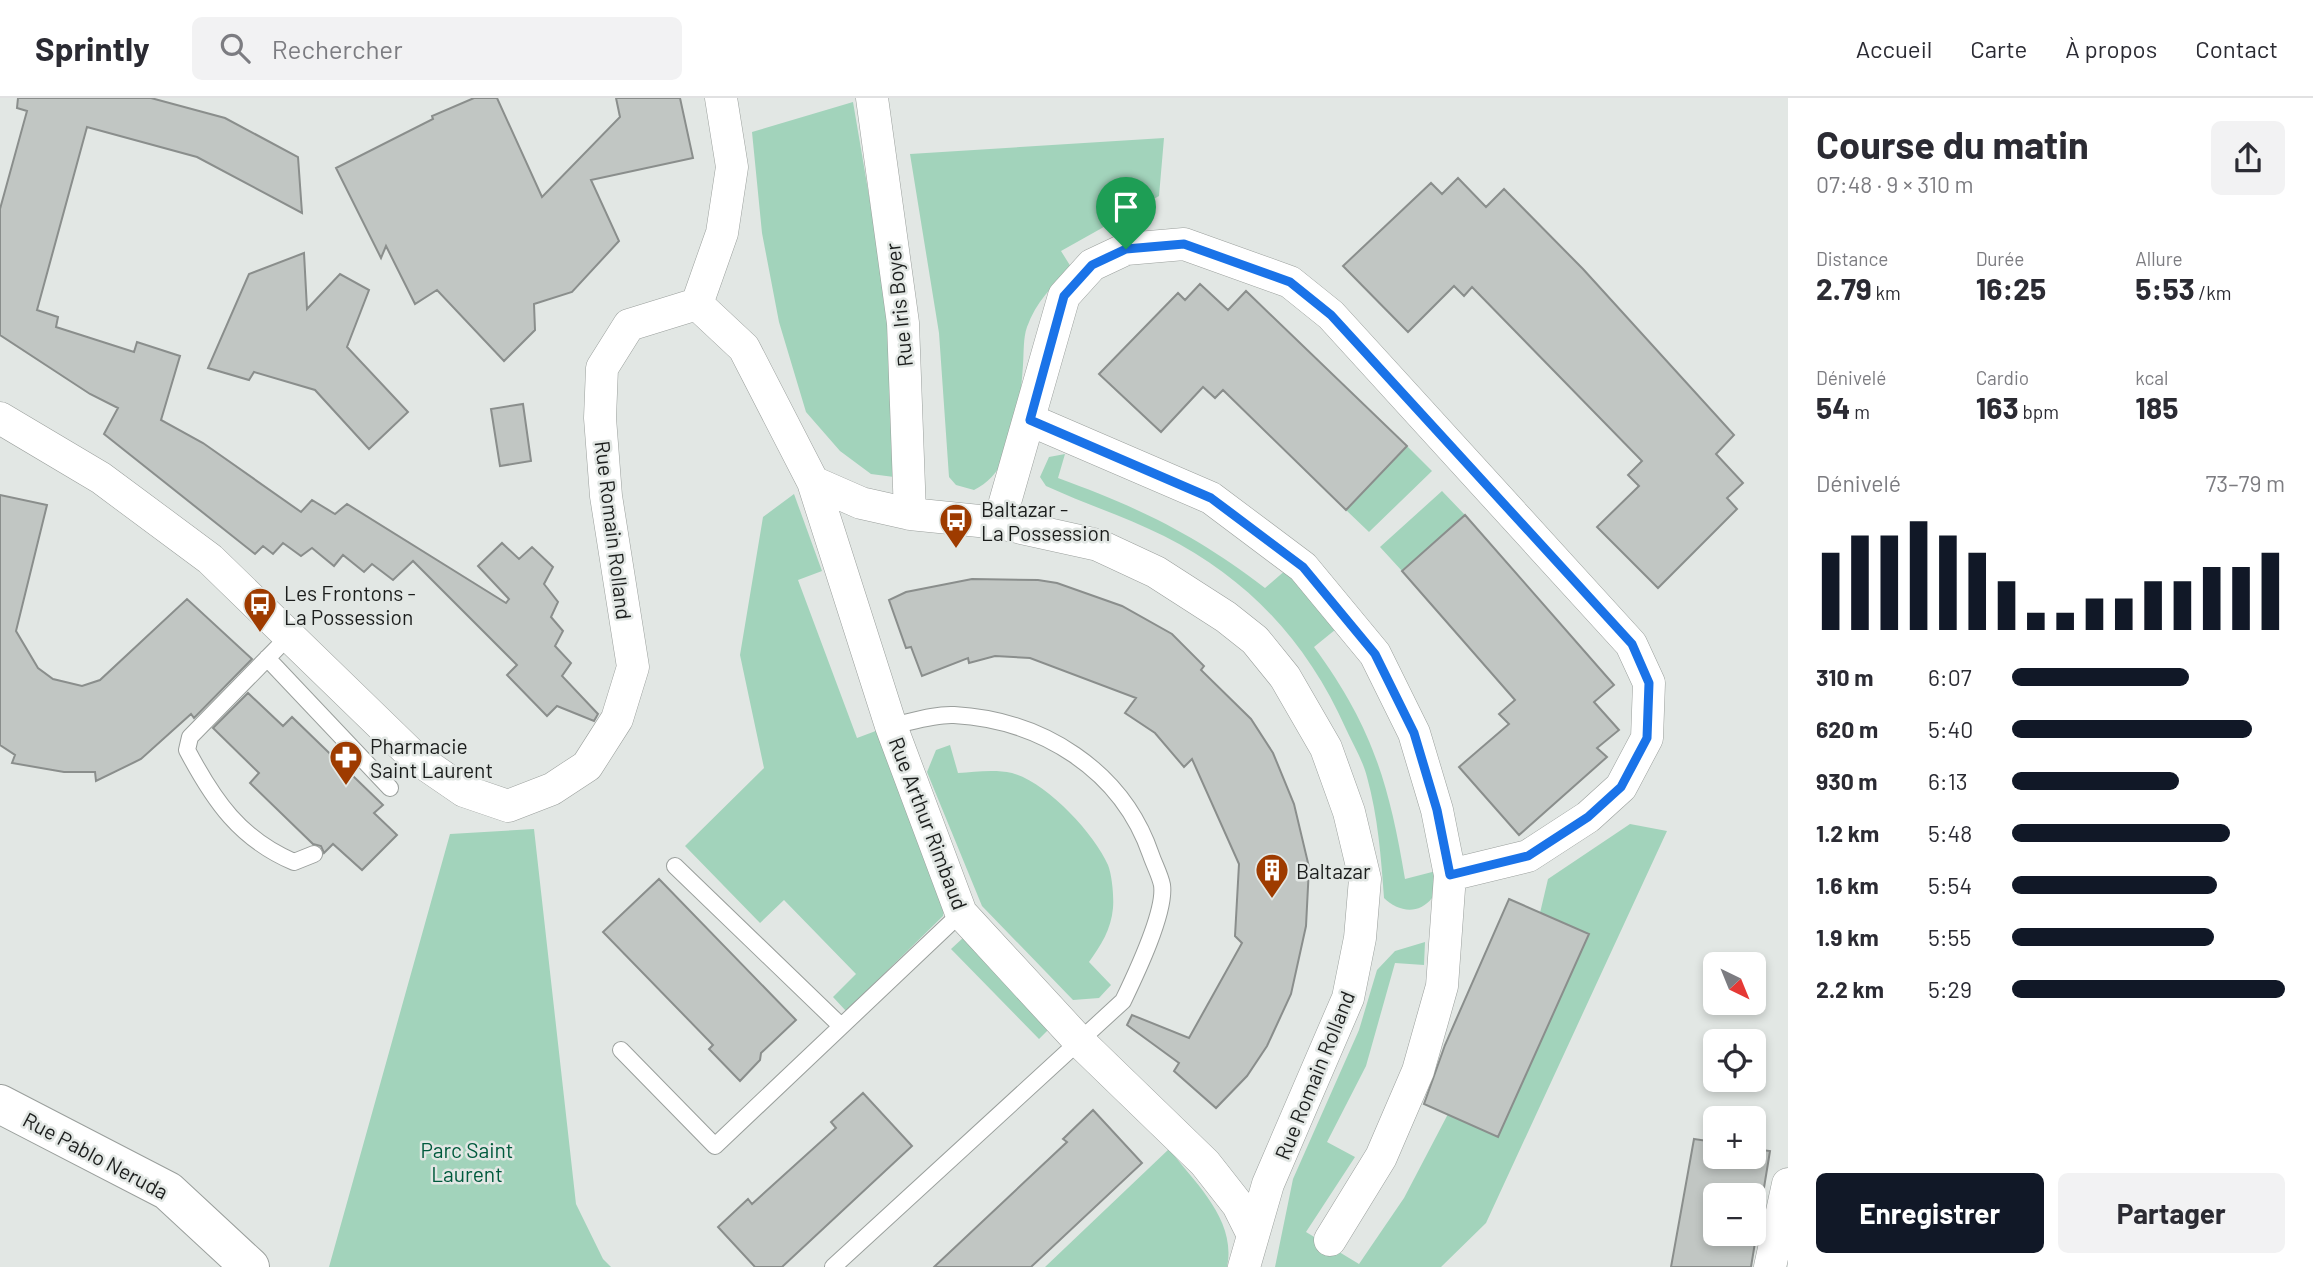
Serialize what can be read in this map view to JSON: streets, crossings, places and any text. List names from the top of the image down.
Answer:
{
  "streets": {
    "main road": ["Rue Pablo Neruda"],
    "street": ["Rue Iris Boyer", "Rue Romain Rolland", "Rue Arthur Rimbaud"]
  },
  "crossings": [
    ["Rue Iris Boyer", "Rue Romain Rolland"],
    ["Rue Romain Rolland", "Rue Arthur Rimbaud"]
  ],
  "parks": ["Parc Saint Laurent"],
  "places": {
    "bus stop": ["Baltazar - La Possession", "Les Frontons - La Possession"],
    "pharmacy": ["Pharmacie Saint Laurent"],
    "building": ["Baltazar"]
  },
  "north": "bottom right",
  "page": {
    "header": "Sprintly",
    "search": "Rechercher",
    "nav": [
      "Accueil",
      "Carte",
      "À propos",
      "Contact"
    ],
    "heading": ["Course du matin", "07:48 · 9 × 310 m"],
    "stats": [
      ["Distance", "2.79 km"],
      ["Durée", "16:25"],
      ["Allure", "5:53 /km"],
      ["Dénivelé", "54 m"],
      ["Cardio", "163 bpm"],
      ["kcal", "185"]
    ],
    "chart": ["Dénivelé", "73–79 m"],
    "list": [
      {
        "name": "310 m",
        "note": "6:07"
      },
      {
        "name": "620 m",
        "note": "5:40"
      },
      {
        "name": "930 m",
        "note": "6:13"
      },
      {
        "name": "1.2 km",
        "note": "5:48"
      },
      {
        "name": "1.6 km",
        "note": "5:54"
      },
      {
        "name": "1.9 km",
        "note": "5:55"
      },
      {
        "name": "2.2 km",
        "note": "5:29"
      }
    ],
    "map_buttons": ["+", "−"],
    "buttons": ["Enregistrer", "Partager"]
  }
}
